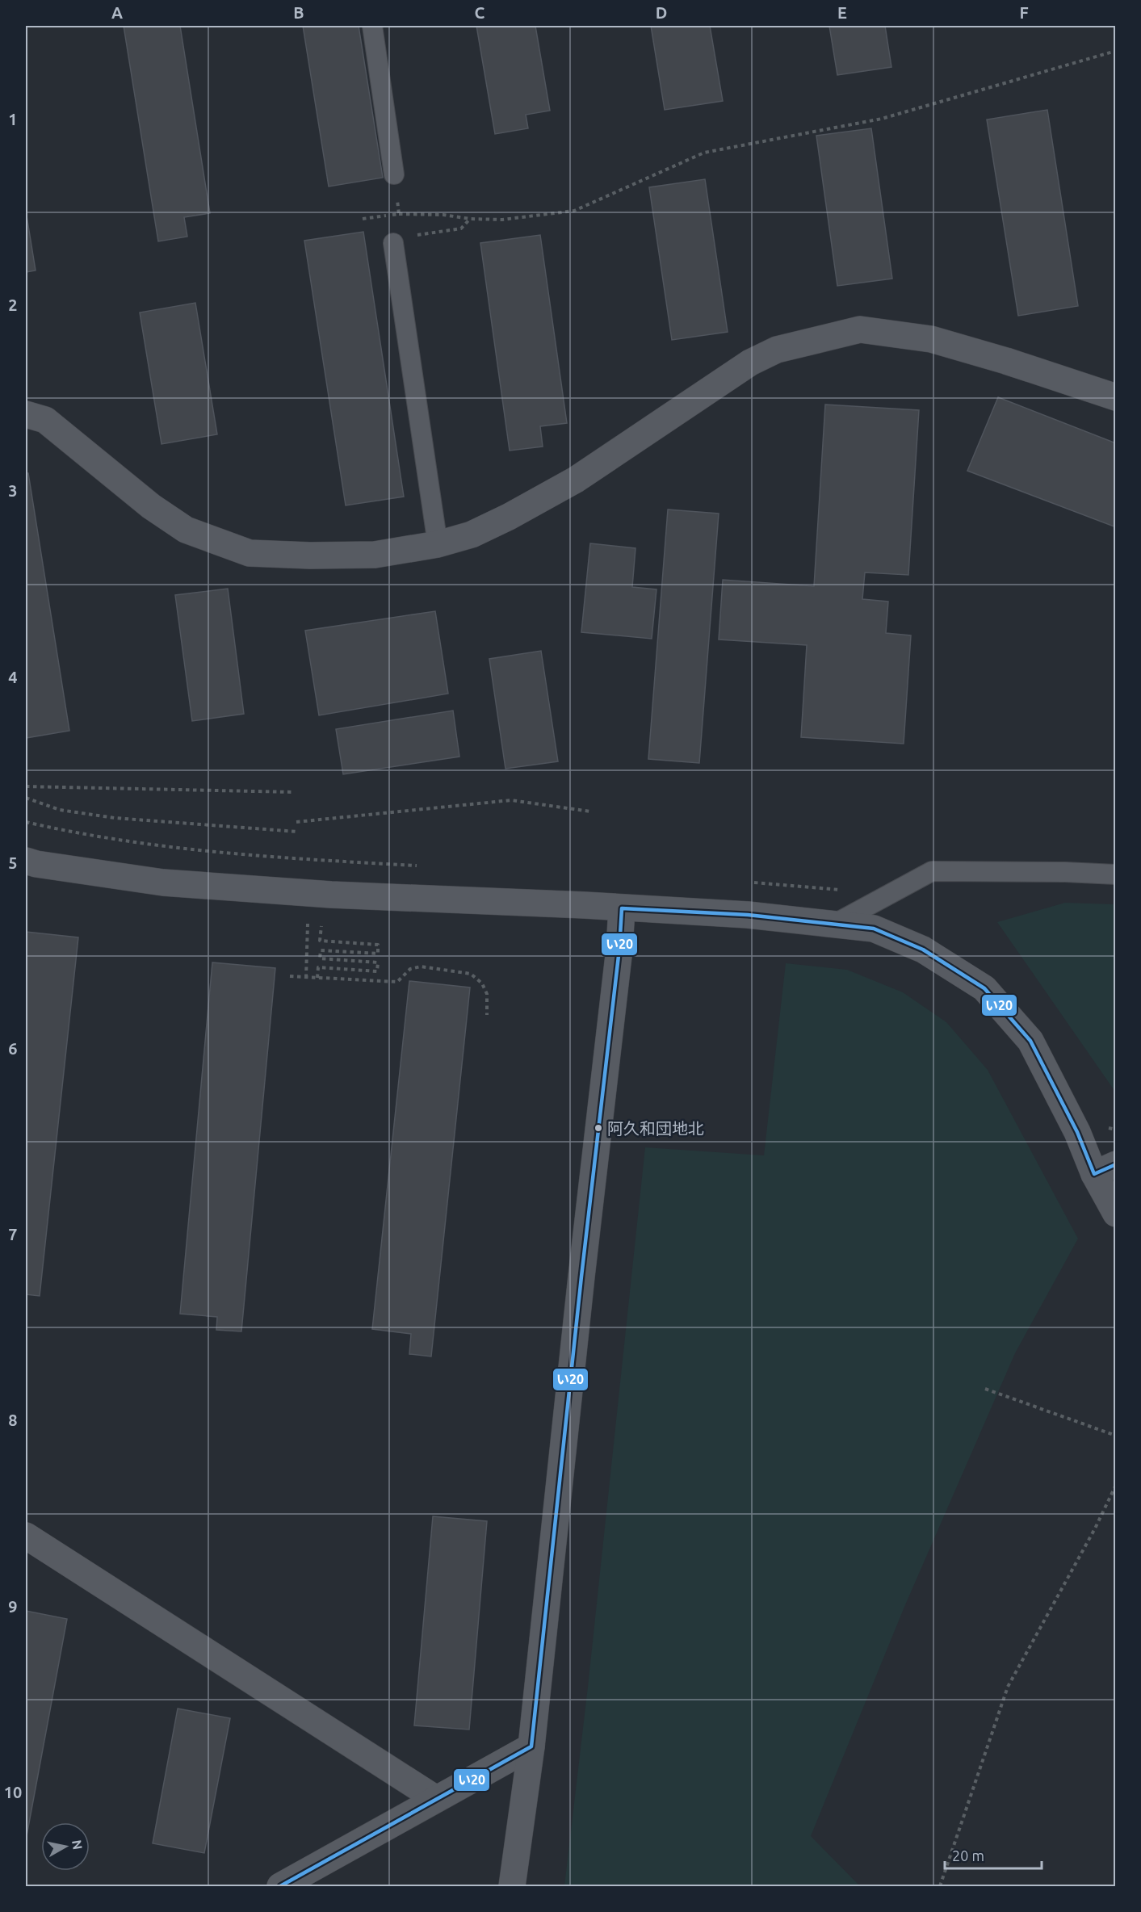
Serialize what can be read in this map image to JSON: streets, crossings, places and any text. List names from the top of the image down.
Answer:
{
  "places": ["阿久和団地北"],
  "lines": ["transit line い20"],
  "scale_bar": "20 m",
  "north": "right",
  "grid": {
    "columns": [
      "A",
      "B",
      "C",
      "D",
      "E",
      "F"
    ],
    "rows": [
      "1",
      "2",
      "3",
      "4",
      "5",
      "6",
      "7",
      "8",
      "9",
      "10"
    ]
  }
}
